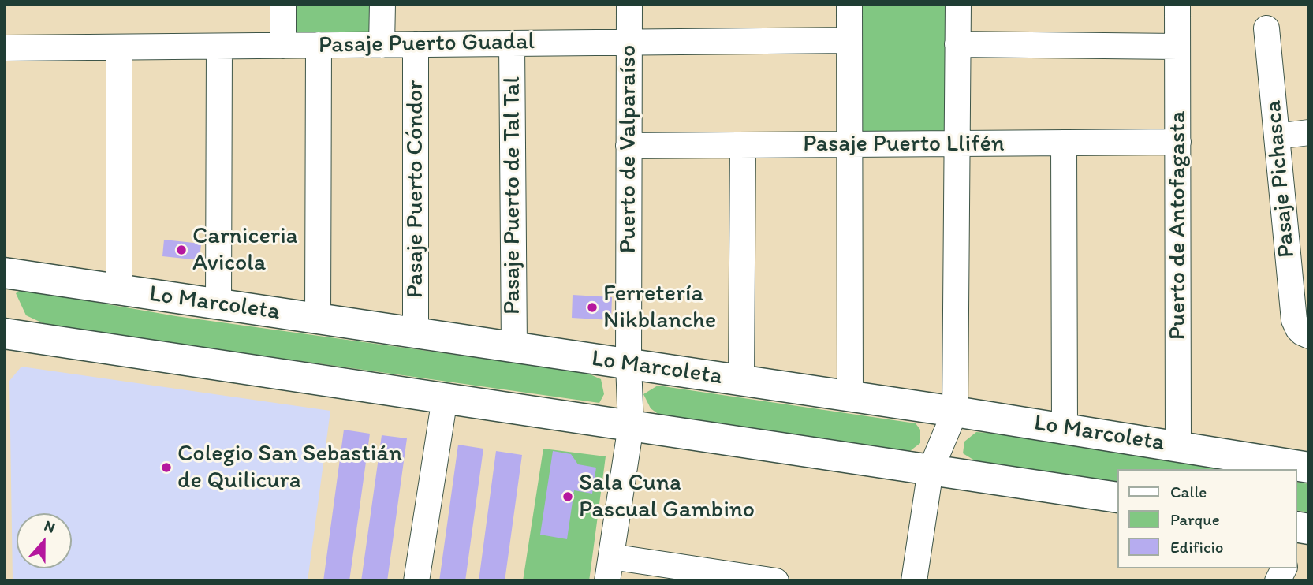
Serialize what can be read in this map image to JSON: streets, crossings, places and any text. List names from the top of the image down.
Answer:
{
  "streets": {
    "street": [
      "Pasaje Puerto Guadal",
      "Pasaje Puerto Llifén",
      "Puerto de Valparaíso",
      "Pasaje Pichasca",
      "Pasaje Puerto Cóndor",
      "Pasaje Puerto de Tal Tal",
      "Puerto de Antofagasta",
      "Lo Marcoleta"
    ]
  },
  "crossings": [
    ["Pasaje Puerto Guadal", "Puerto de Valparaíso"],
    ["Pasaje Puerto Guadal", "Pasaje Puerto Cóndor"],
    ["Pasaje Puerto Guadal", "Pasaje Puerto de Tal Tal"],
    ["Pasaje Puerto Llifén", "Puerto de Valparaíso"],
    ["Pasaje Puerto Llifén", "Puerto de Antofagasta"],
    ["Puerto de Valparaíso", "Lo Marcoleta"],
    ["Pasaje Puerto Cóndor", "Lo Marcoleta"],
    ["Pasaje Puerto de Tal Tal", "Lo Marcoleta"],
    ["Puerto de Antofagasta", "Lo Marcoleta"]
  ],
  "places": [
    "Carniceria Avicola",
    "Ferretería Nikblanche",
    "Colegio San Sebastián de Quilicura",
    "Sala Cuna Pascual Gambino"
  ],
  "legend": ["Calle", "Parque", "Edificio"],
  "north": "top"
}
